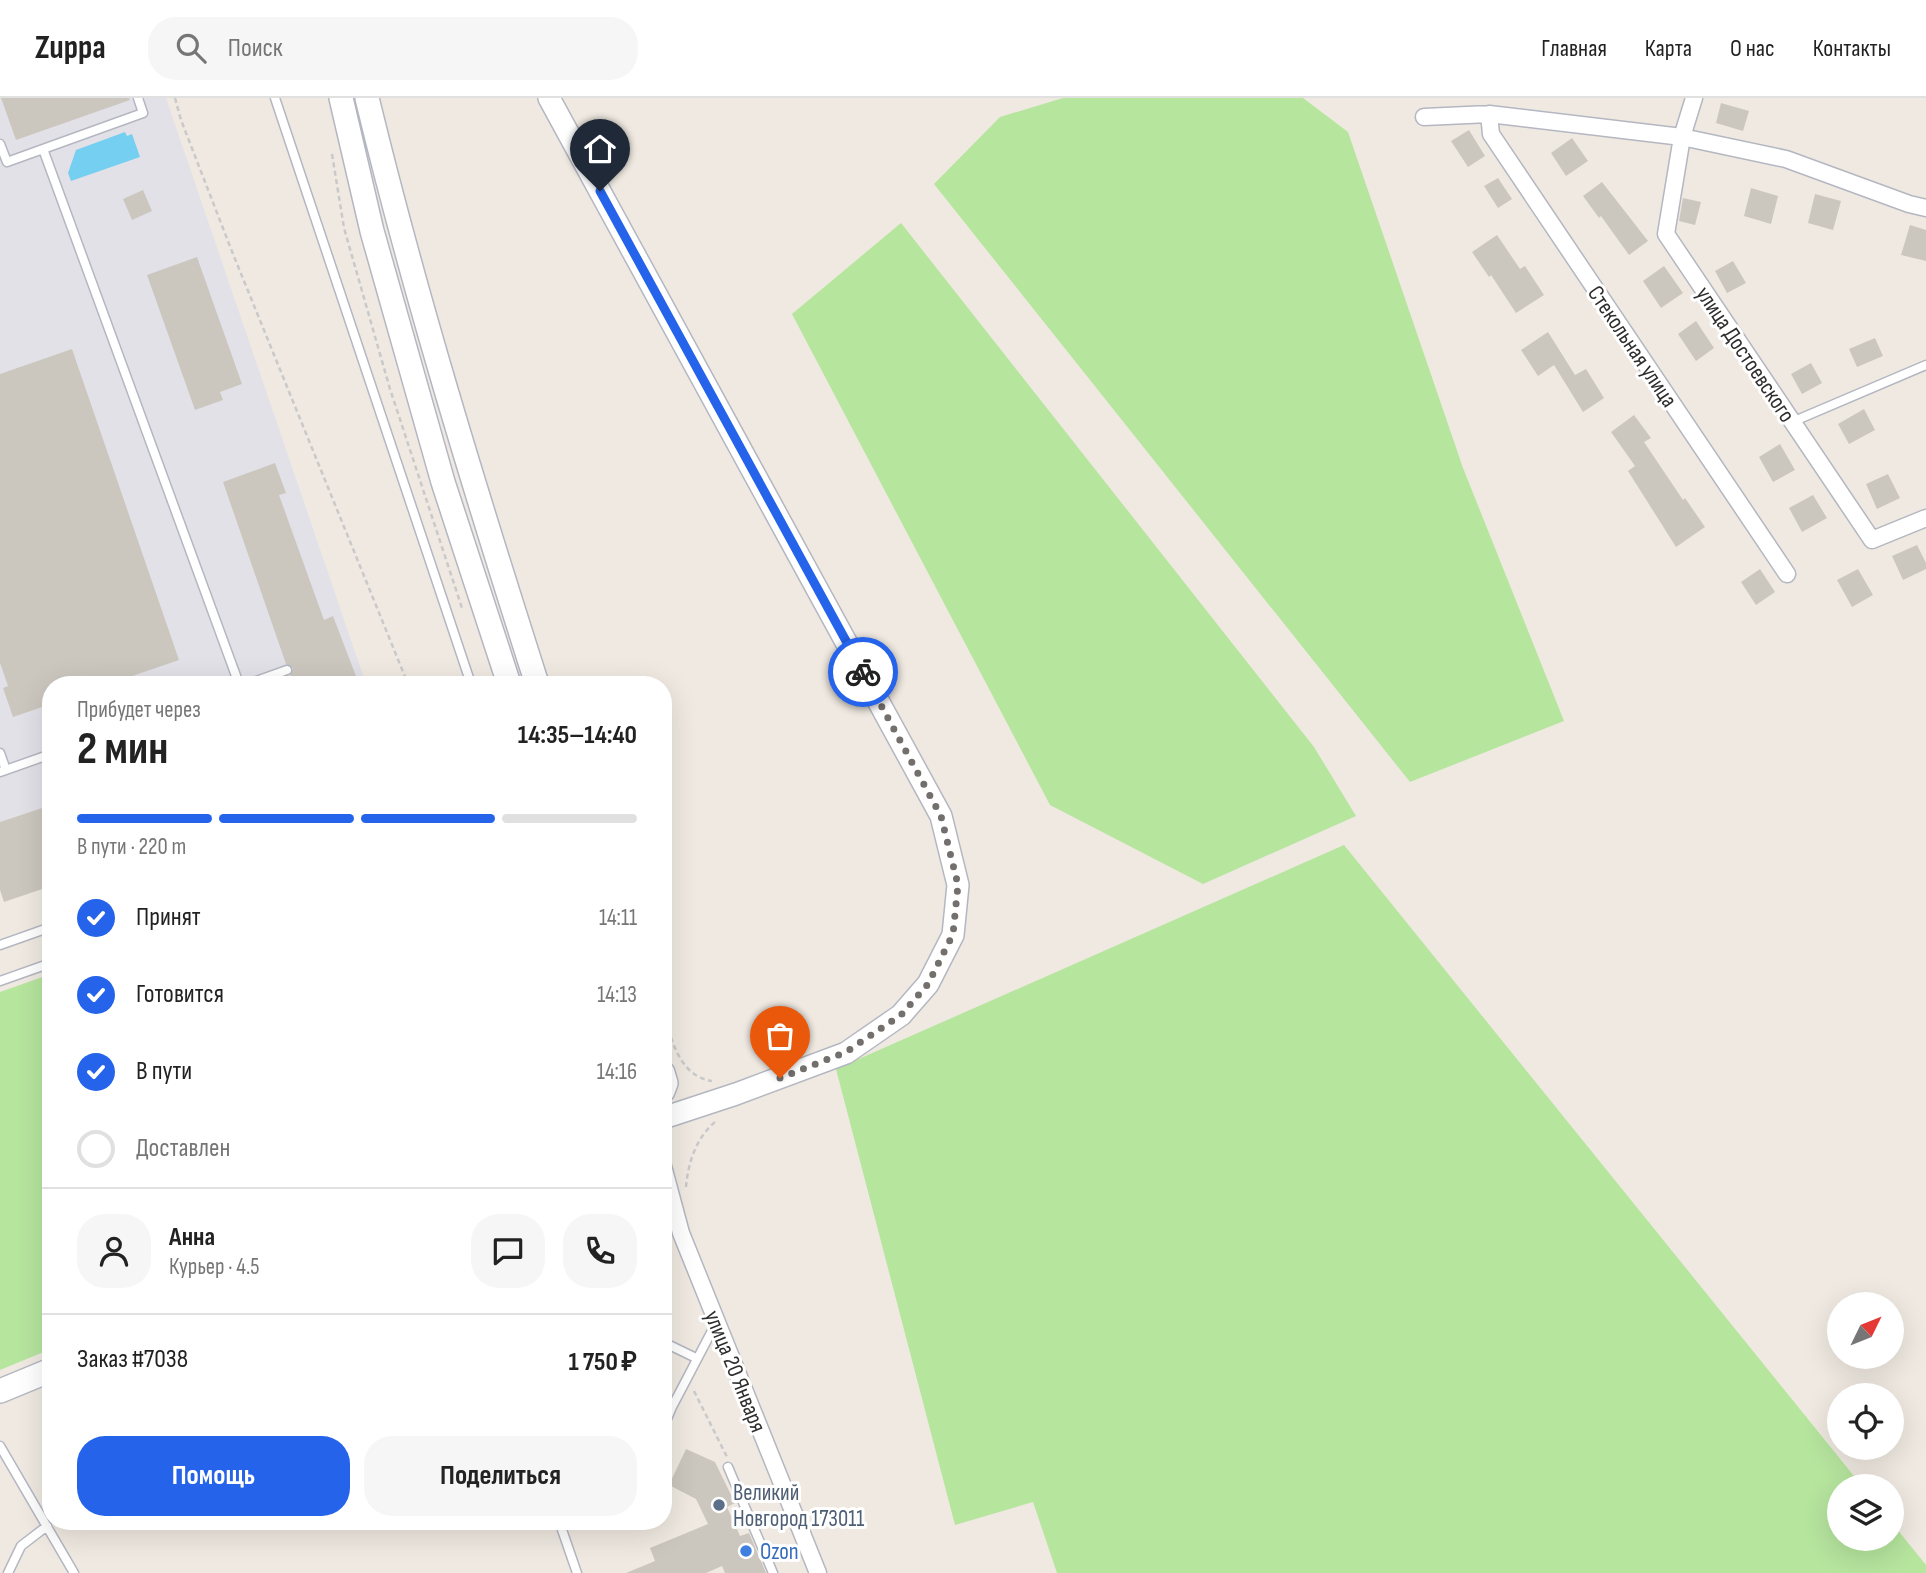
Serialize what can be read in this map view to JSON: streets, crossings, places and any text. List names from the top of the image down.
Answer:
{
  "streets": {
    "street": ["Стекольная улица", "улица Достоевского", "улица 20 Января"]
  },
  "places": ["Великий Новгород 173011", "Ozon"],
  "north": "top right",
  "page": {
    "header": "Zuppa",
    "search": "Поиск",
    "nav": [
      "Главная",
      "Карта",
      "О нас",
      "Контакты"
    ],
    "heading": ["2 мин", "Прибудет через", "14:35–14:40"],
    "panel": [
      "Анна",
      "Курьер · 4.5",
      "Заказ #7038",
      "1 750 ₽"
    ],
    "bar": "В пути · 220 m",
    "list": [
      ["Принят", "14:11"],
      ["Готовится", "14:13"],
      ["В пути", "14:16"],
      "Доставлен"
    ],
    "buttons": ["Помощь", "Поделиться"]
  }
}
